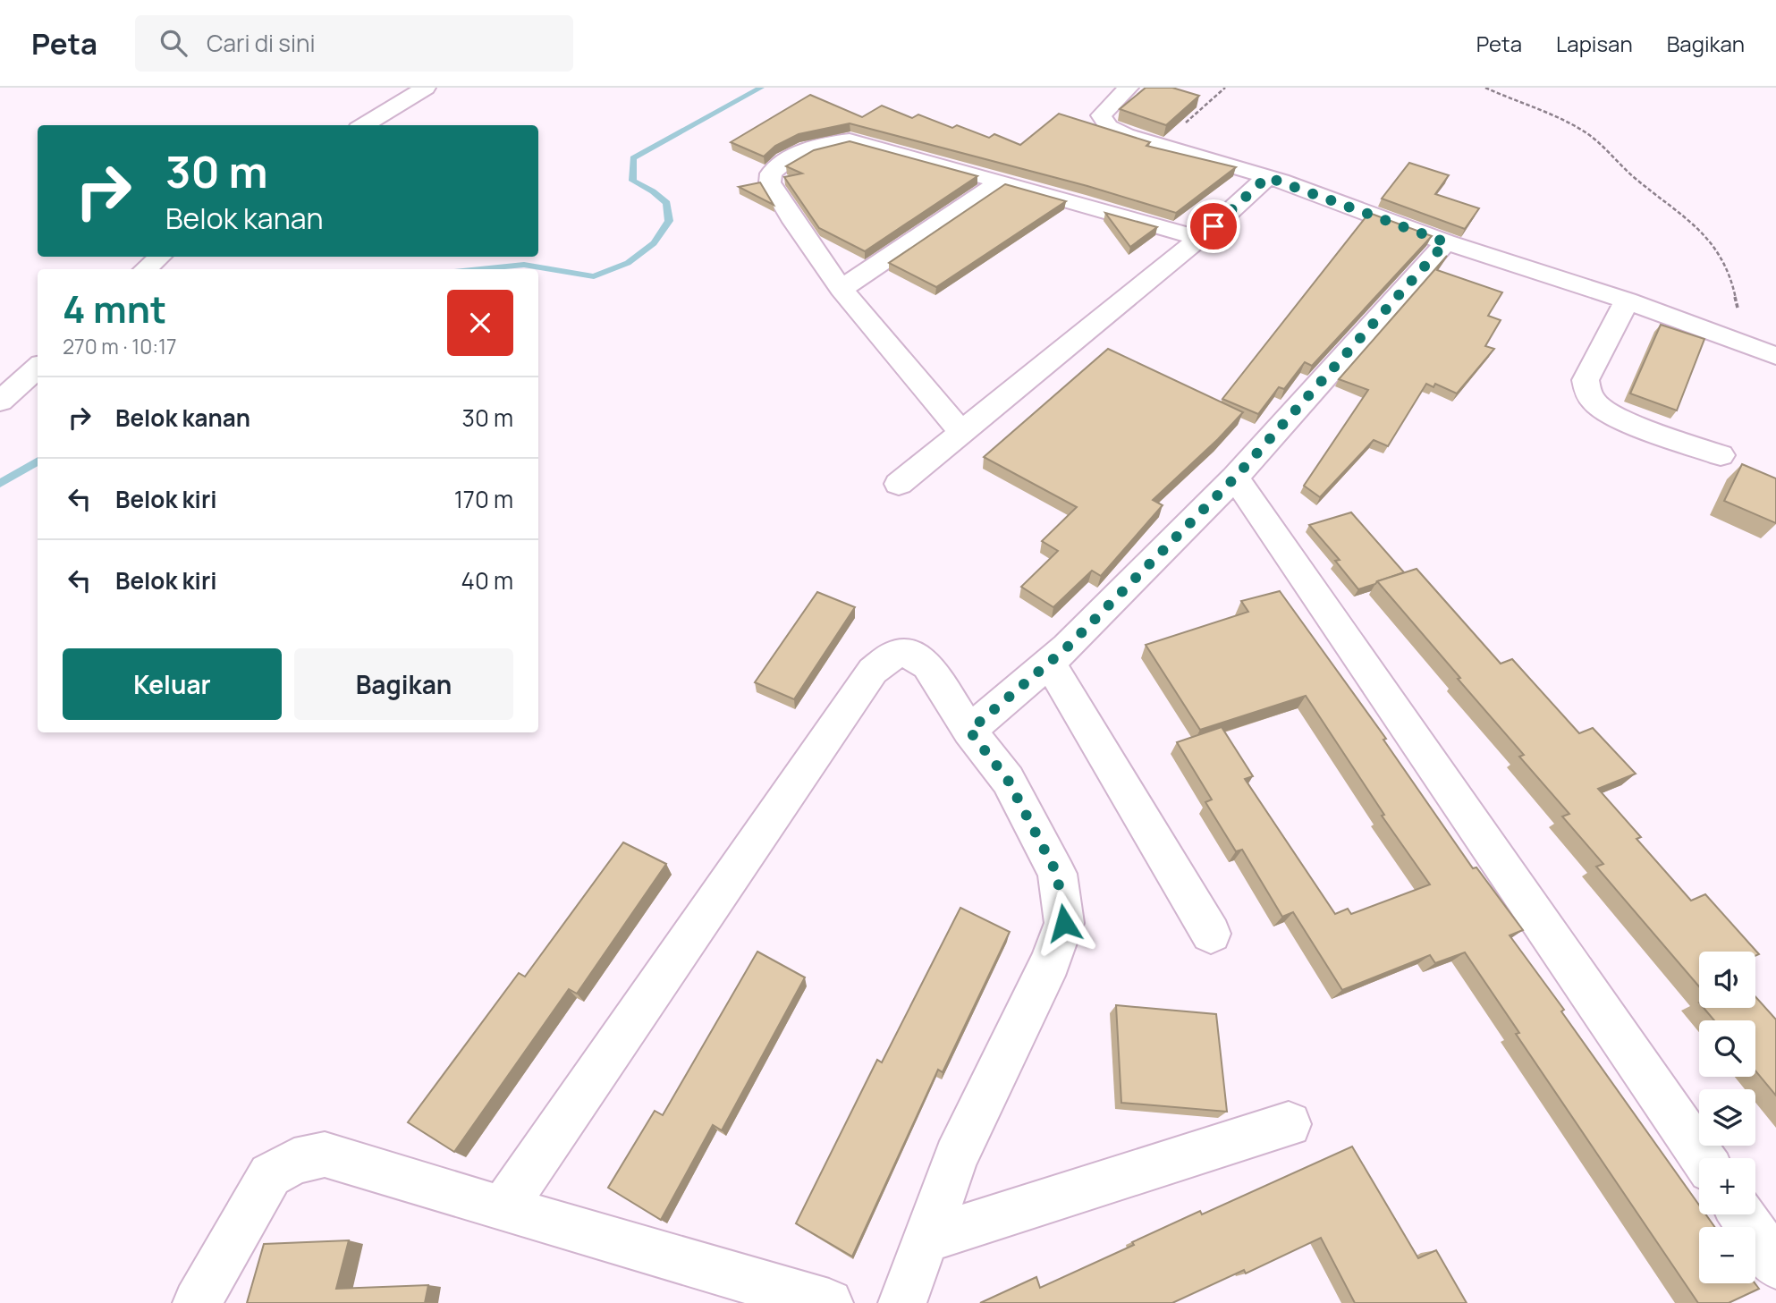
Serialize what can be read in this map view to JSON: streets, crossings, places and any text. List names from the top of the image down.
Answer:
{
  "page": {
    "header": "Peta",
    "search": "Cari di sini",
    "nav": ["Peta", "Lapisan", "Bagikan"],
    "turn": ["30 m", "Belok kanan"],
    "heading": ["4 mnt", "270 m · 10:17"],
    "list": [
      {
        "name": "Belok kanan",
        "value": "30 m"
      },
      {
        "name": "Belok kiri",
        "value": "170 m"
      },
      {
        "name": "Belok kiri",
        "value": "40 m"
      }
    ],
    "buttons": ["Keluar", "Bagikan"],
    "map_buttons": ["+", "−"]
  }
}
